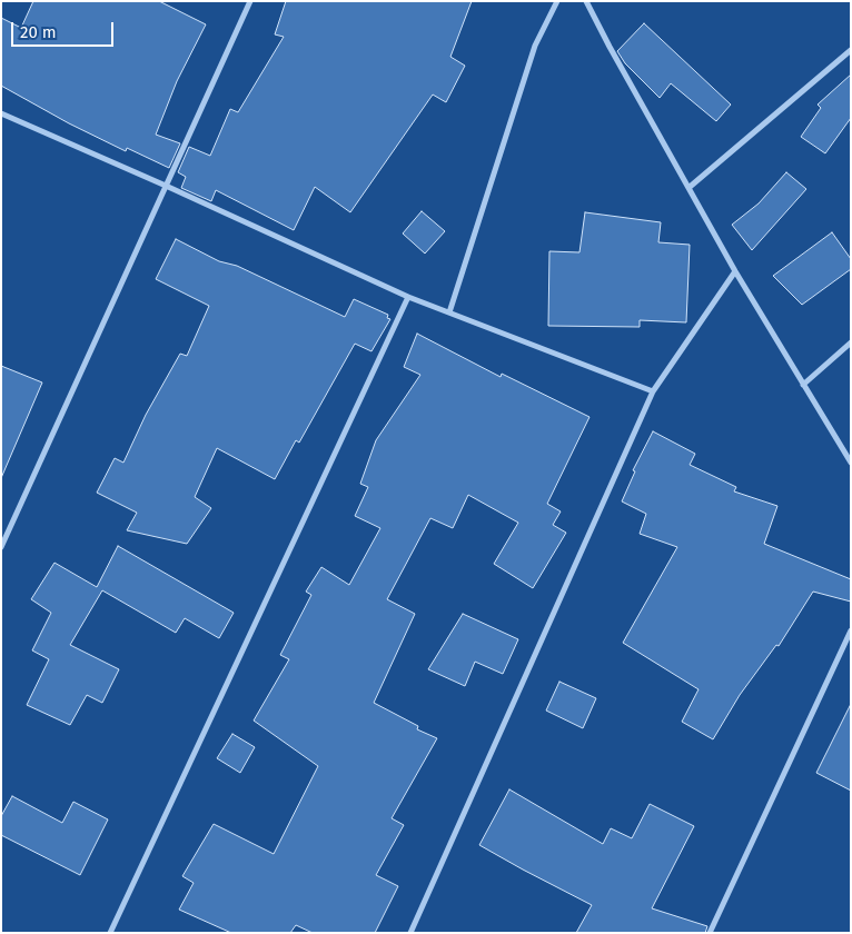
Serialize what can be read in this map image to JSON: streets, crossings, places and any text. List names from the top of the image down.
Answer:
{
  "scale_bar": "20 m"
}
